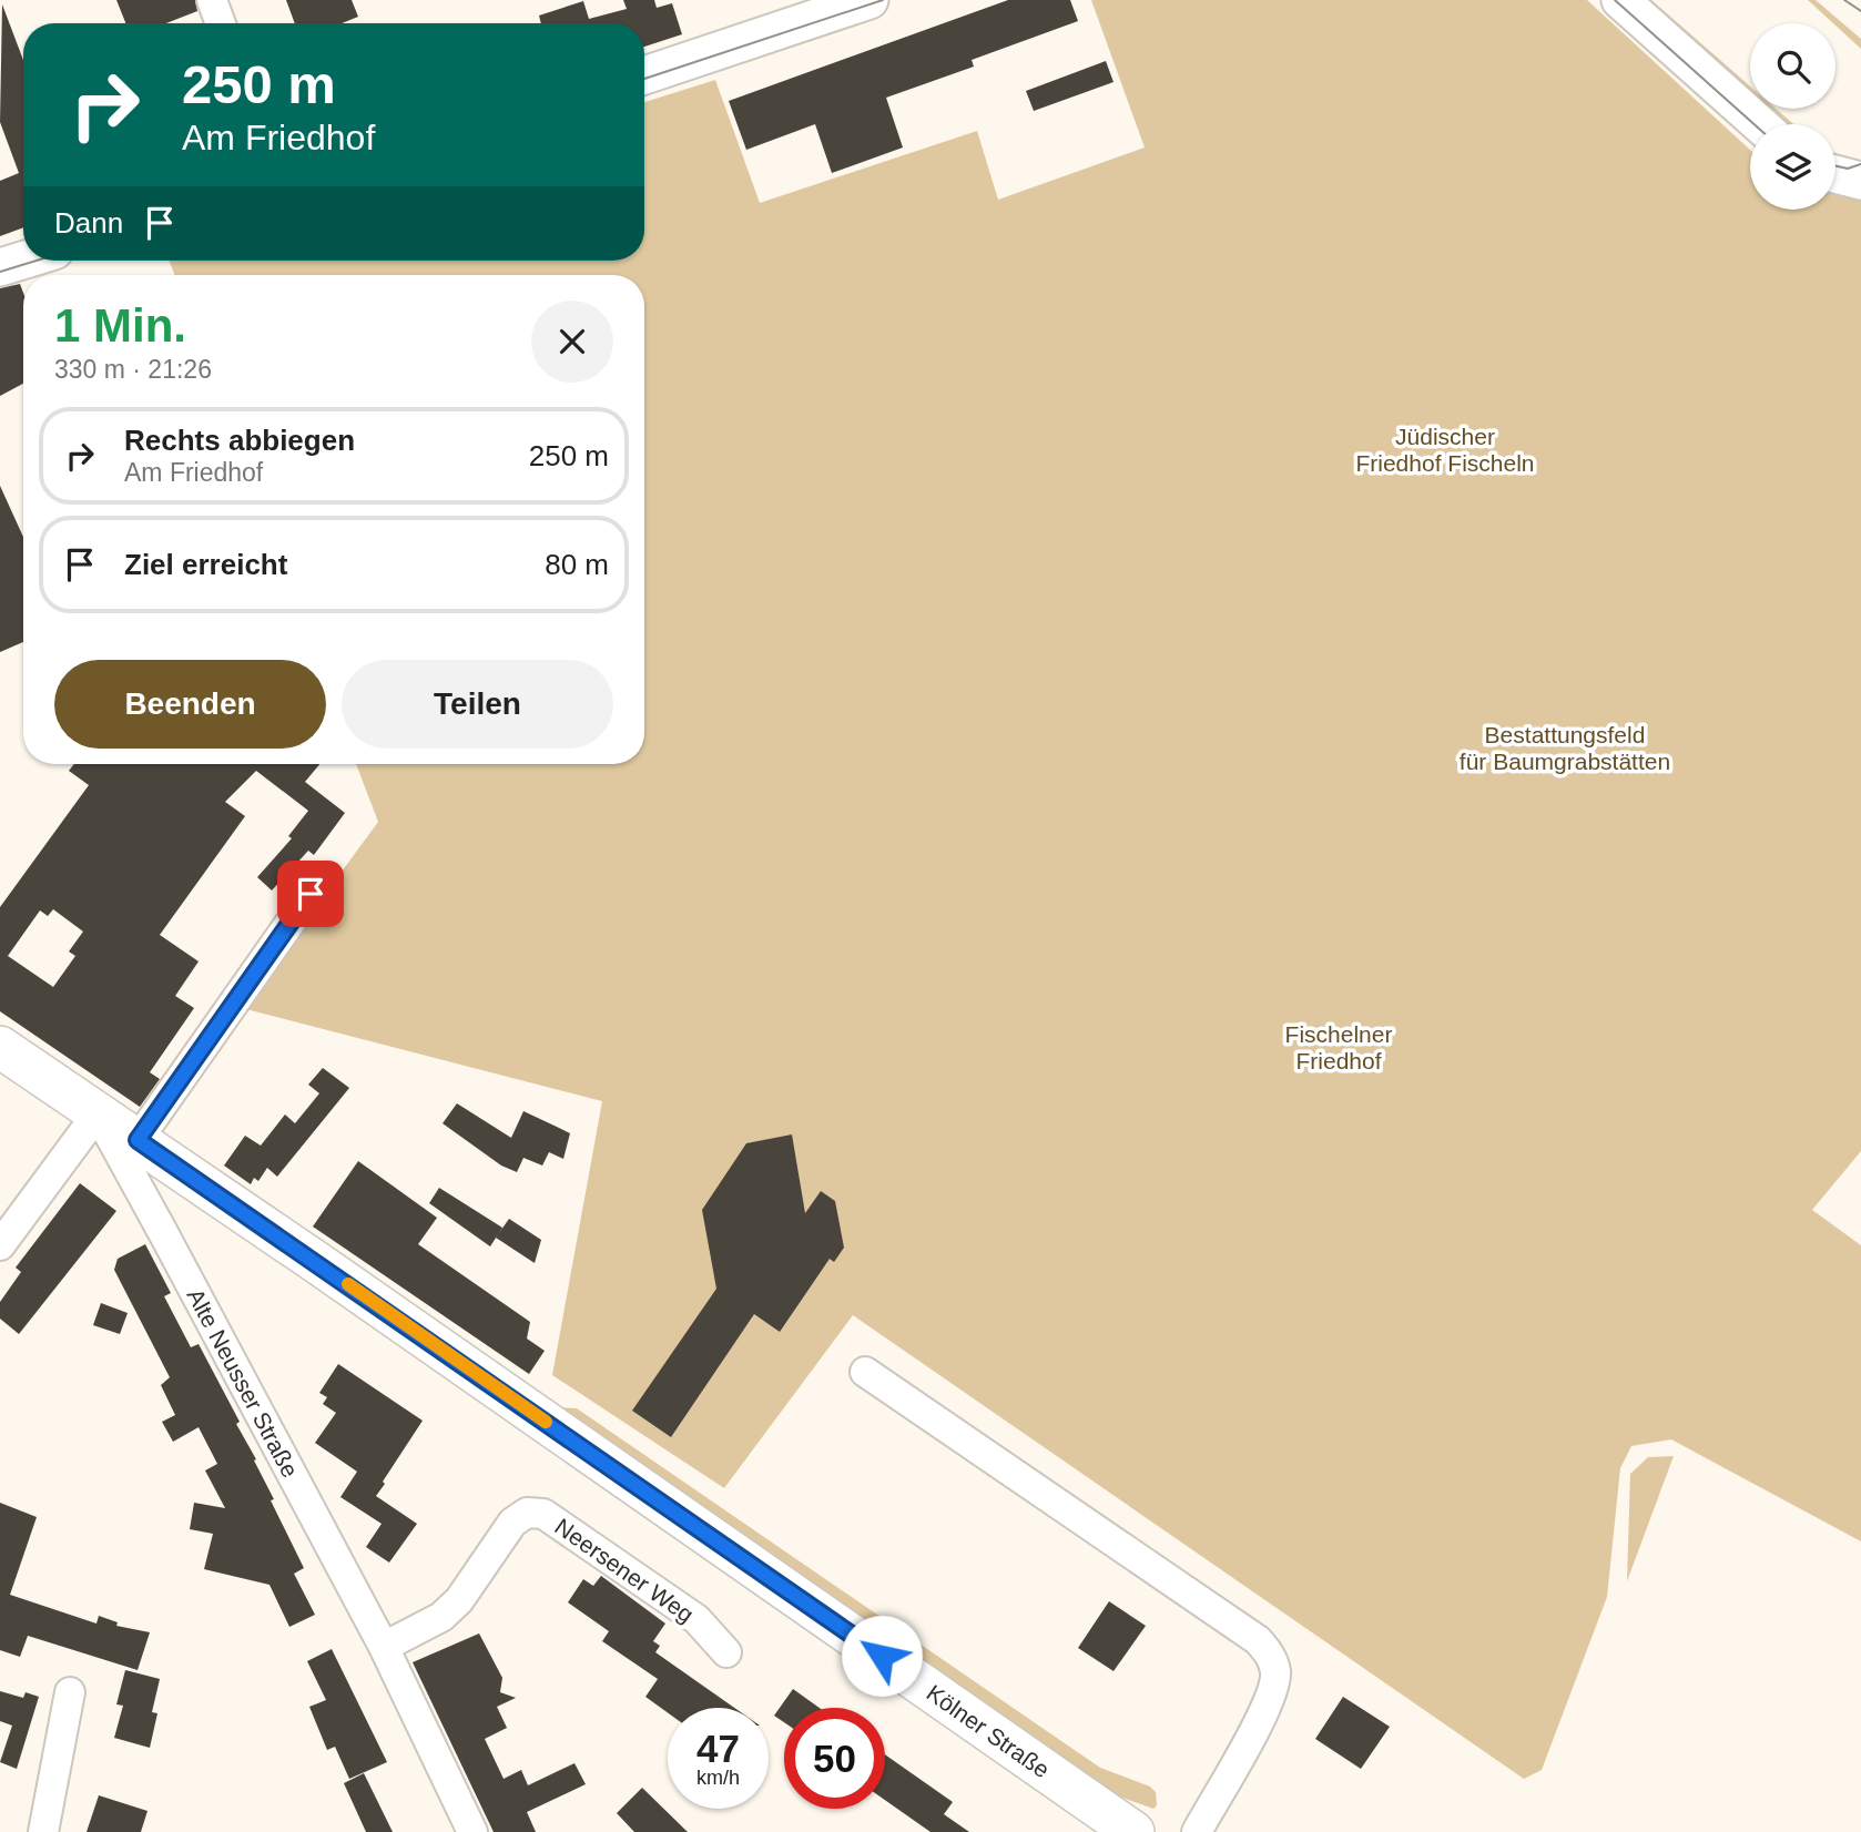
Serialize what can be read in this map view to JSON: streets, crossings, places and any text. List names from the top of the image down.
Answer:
{
  "streets": {
    "main road": ["Kölner Straße"],
    "street": ["Alte Neusser Straße", "Neersener Weg"]
  },
  "crossings": [
    ["Alte Neusser Straße", "Neersener Weg"],
    ["Alte Neusser Straße", "Kölner Straße"]
  ],
  "parks": ["Jüdischer Friedhof Fischeln", "Bestattungsfeld für Baumgrabstätten", "Fischelner Friedhof"],
  "page": {
    "turn": ["250 m", "Am Friedhof"],
    "then": "Dann",
    "heading": ["1 Min.", "330 m · 21:26"],
    "list": [
      {
        "name": "Rechts abbiegen",
        "note": "Am Friedhof",
        "value": "250 m"
      },
      {
        "name": "Ziel erreicht",
        "value": "80 m"
      }
    ],
    "buttons": ["Beenden", "Teilen"],
    "speed": "47 km/h",
    "limit": "50"
  }
}
